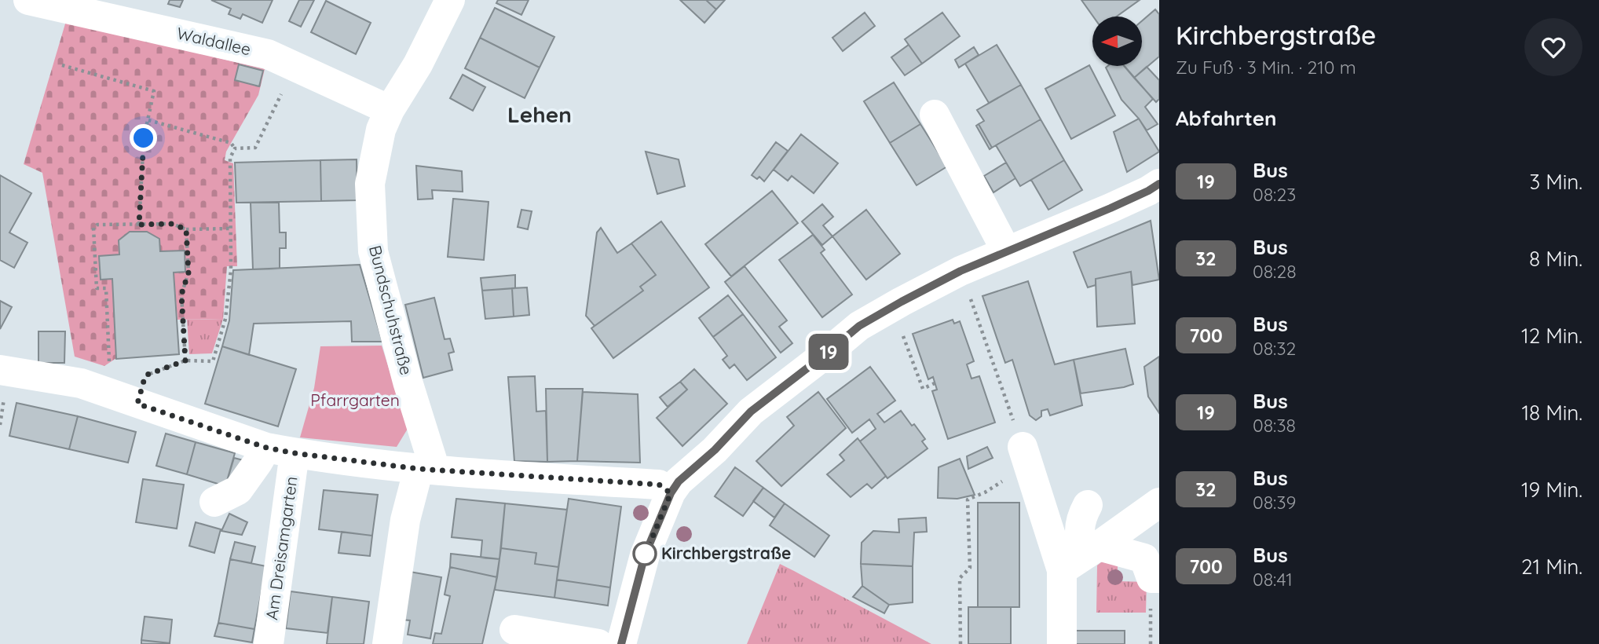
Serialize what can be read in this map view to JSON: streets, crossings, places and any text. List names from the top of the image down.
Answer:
{
  "streets": {
    "street": ["Waldallee", "Bundschuhstraße", "Am Dreisamgarten"]
  },
  "crossings": [
    ["Waldallee", "Bundschuhstraße"]
  ],
  "districts": ["Lehen"],
  "parks": ["Pfarrgarten"],
  "places": ["Kirchbergstraße"],
  "lines": ["bus line 19"],
  "north": "left",
  "page": {
    "on_map": "19",
    "heading": [
      ["Kirchbergstraße", "Zu Fuß · 3 Min. · 210 m"],
      "Abfahrten"
    ],
    "list": [
      {
        "mark": "19",
        "name": "Bus",
        "note": "08:23",
        "value": "3 Min."
      },
      {
        "mark": "32",
        "name": "Bus",
        "note": "08:28",
        "value": "8 Min."
      },
      {
        "mark": "700",
        "name": "Bus",
        "note": "08:32",
        "value": "12 Min."
      },
      {
        "mark": "19",
        "name": "Bus",
        "note": "08:38",
        "value": "18 Min."
      },
      {
        "mark": "32",
        "name": "Bus",
        "note": "08:39",
        "value": "19 Min."
      },
      {
        "mark": "700",
        "name": "Bus",
        "note": "08:41",
        "value": "21 Min."
      }
    ]
  }
}
